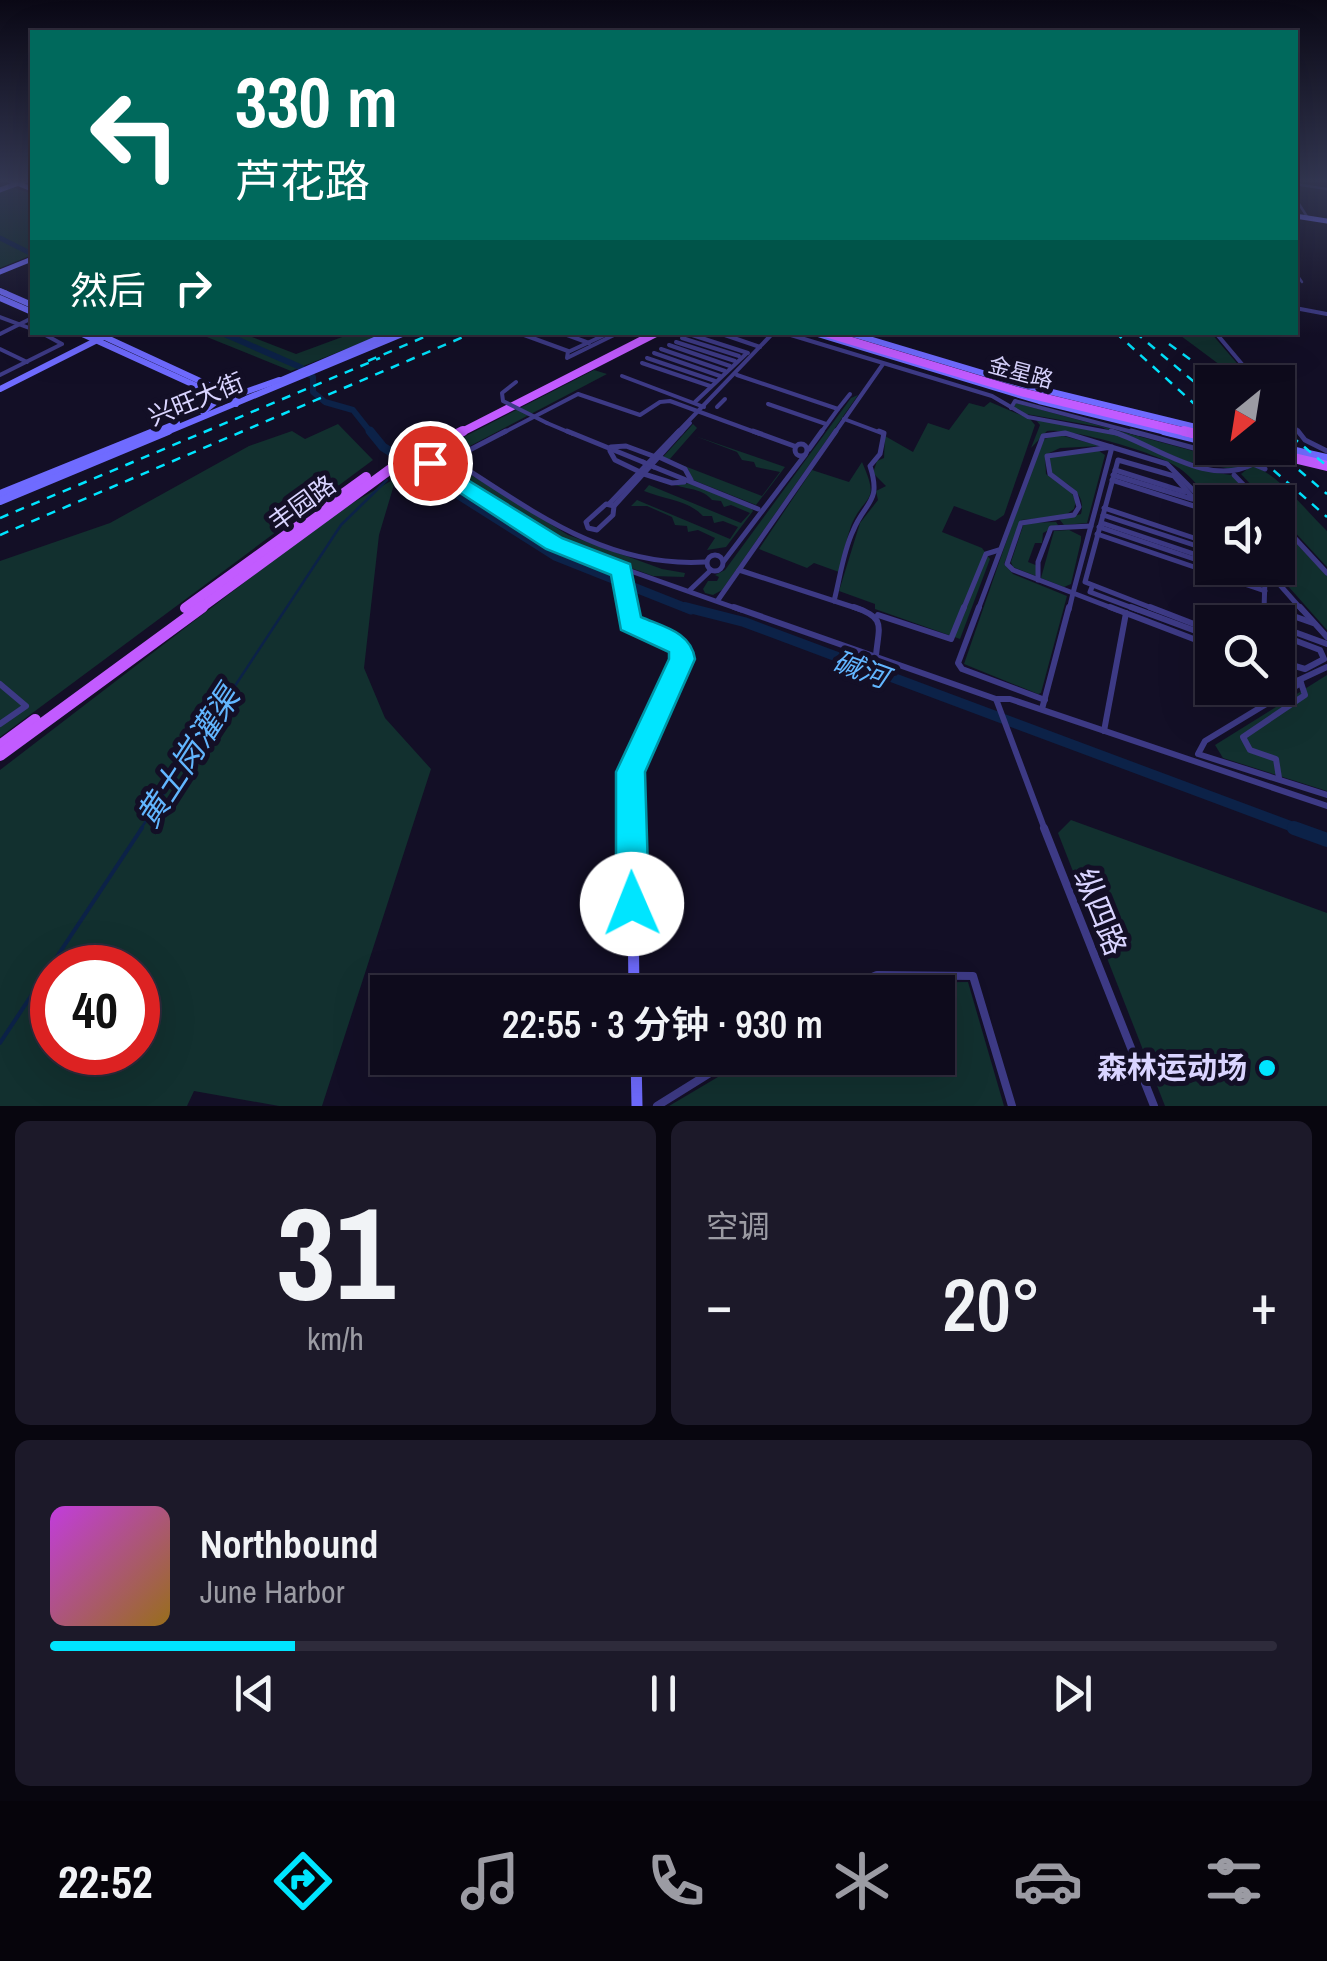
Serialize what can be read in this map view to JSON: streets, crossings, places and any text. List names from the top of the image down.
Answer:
{
  "streets": {
    "main road": ["金星路", "丰园路"],
    "street": ["兴旺大街", "纵四路"]
  },
  "water": ["碱河", "黄土岗灌渠"],
  "places": ["森林运动场"],
  "north": "bottom left",
  "page": {
    "turn": ["330 m", "芦花路"],
    "then": "然后",
    "limit": "40",
    "trip": "22:55 · 3 分钟 · 930 m",
    "tile": [
      ["31", "km/h"],
      "空调"
    ],
    "heat": ["−", "20°", "+"],
    "song": ["Northbound", "June Harbor"],
    "tabs": "22:52"
  }
}
